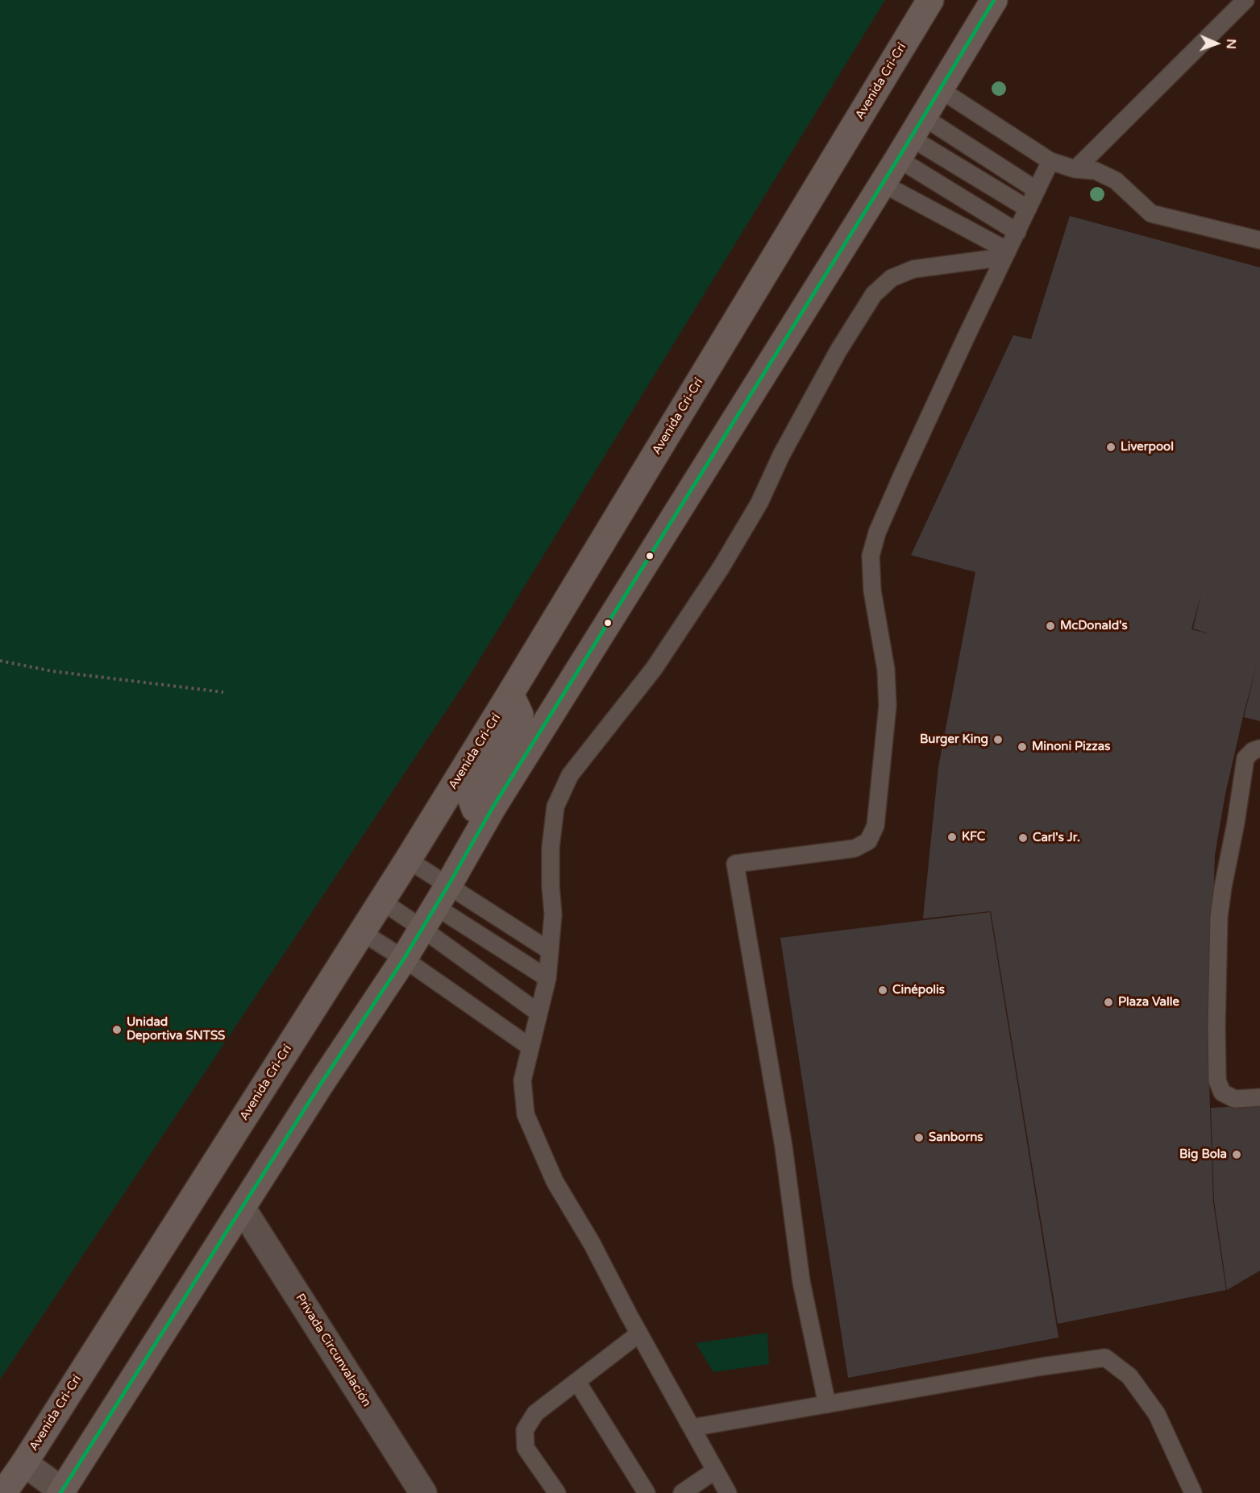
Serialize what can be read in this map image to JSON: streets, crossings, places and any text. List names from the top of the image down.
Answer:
{
  "streets": {
    "main road": ["Avenida Cri-Crí"],
    "street": ["Privada Circunvalación"]
  },
  "places": [
    "Liverpool",
    "McDonald's",
    "Burger King",
    "Minoni Pizzas",
    "KFC",
    "Carl's Jr.",
    "Cinépolis",
    "Plaza Valle",
    "Unidad Deportiva SNTSS",
    "Sanborns",
    "Big Bola"
  ],
  "north": "right"
}
